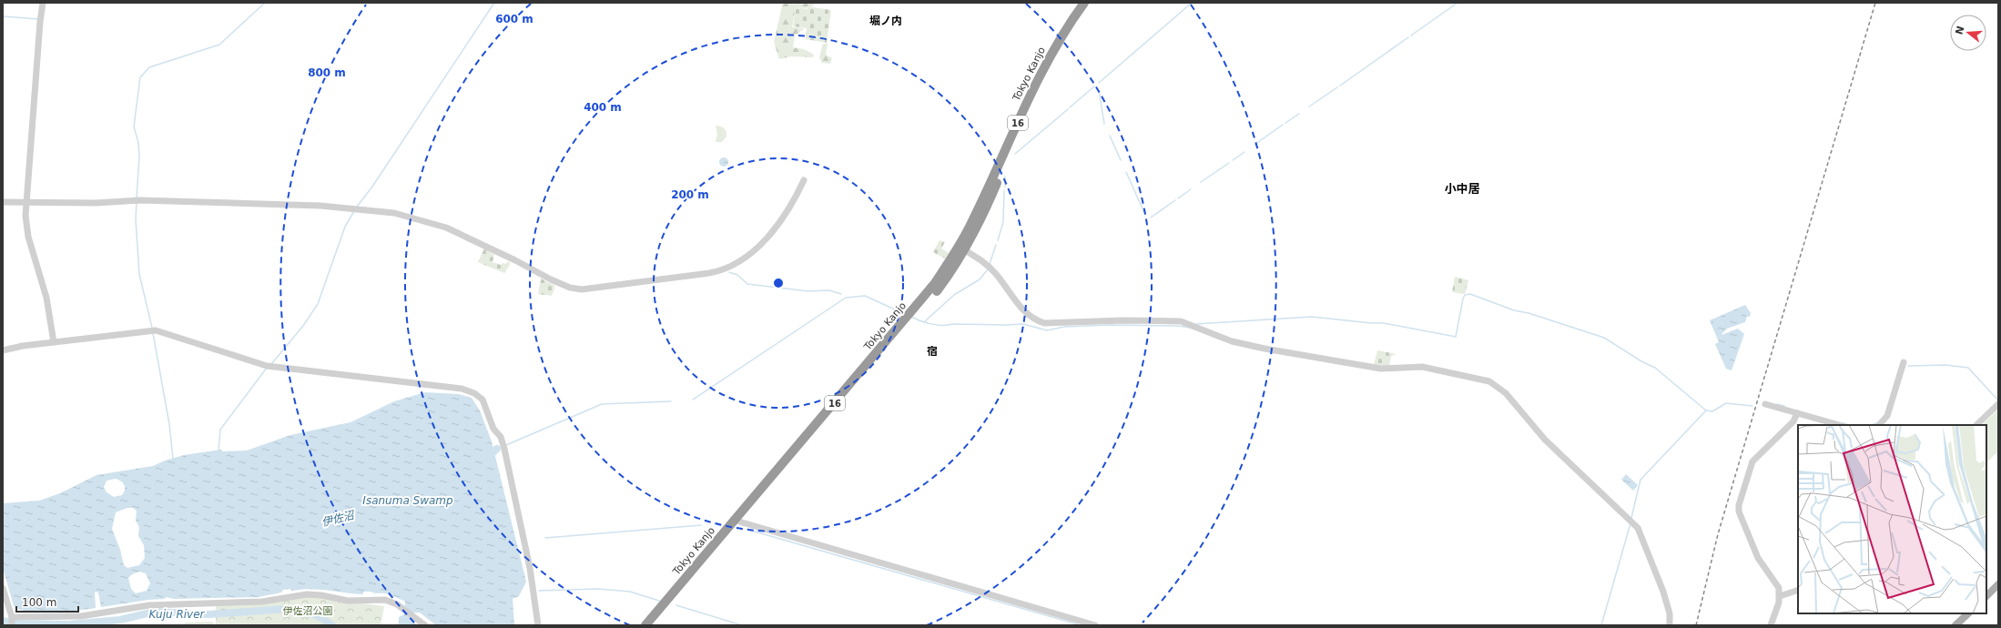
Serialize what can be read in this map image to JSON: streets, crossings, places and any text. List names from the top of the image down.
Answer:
{
  "streets": {
    "highway": ["Tokyo Kanjo", "16"]
  },
  "districts": ["堀ノ内", "小中居", "宿"],
  "water": ["Isanuma Swamp", "伊佐沼", "Kuju River"],
  "parks": ["伊佐沼公園"],
  "scale_bar": "100 m",
  "north": "left",
  "rings": [
    "600 m",
    "800 m",
    "400 m",
    "200 m"
  ]
}
